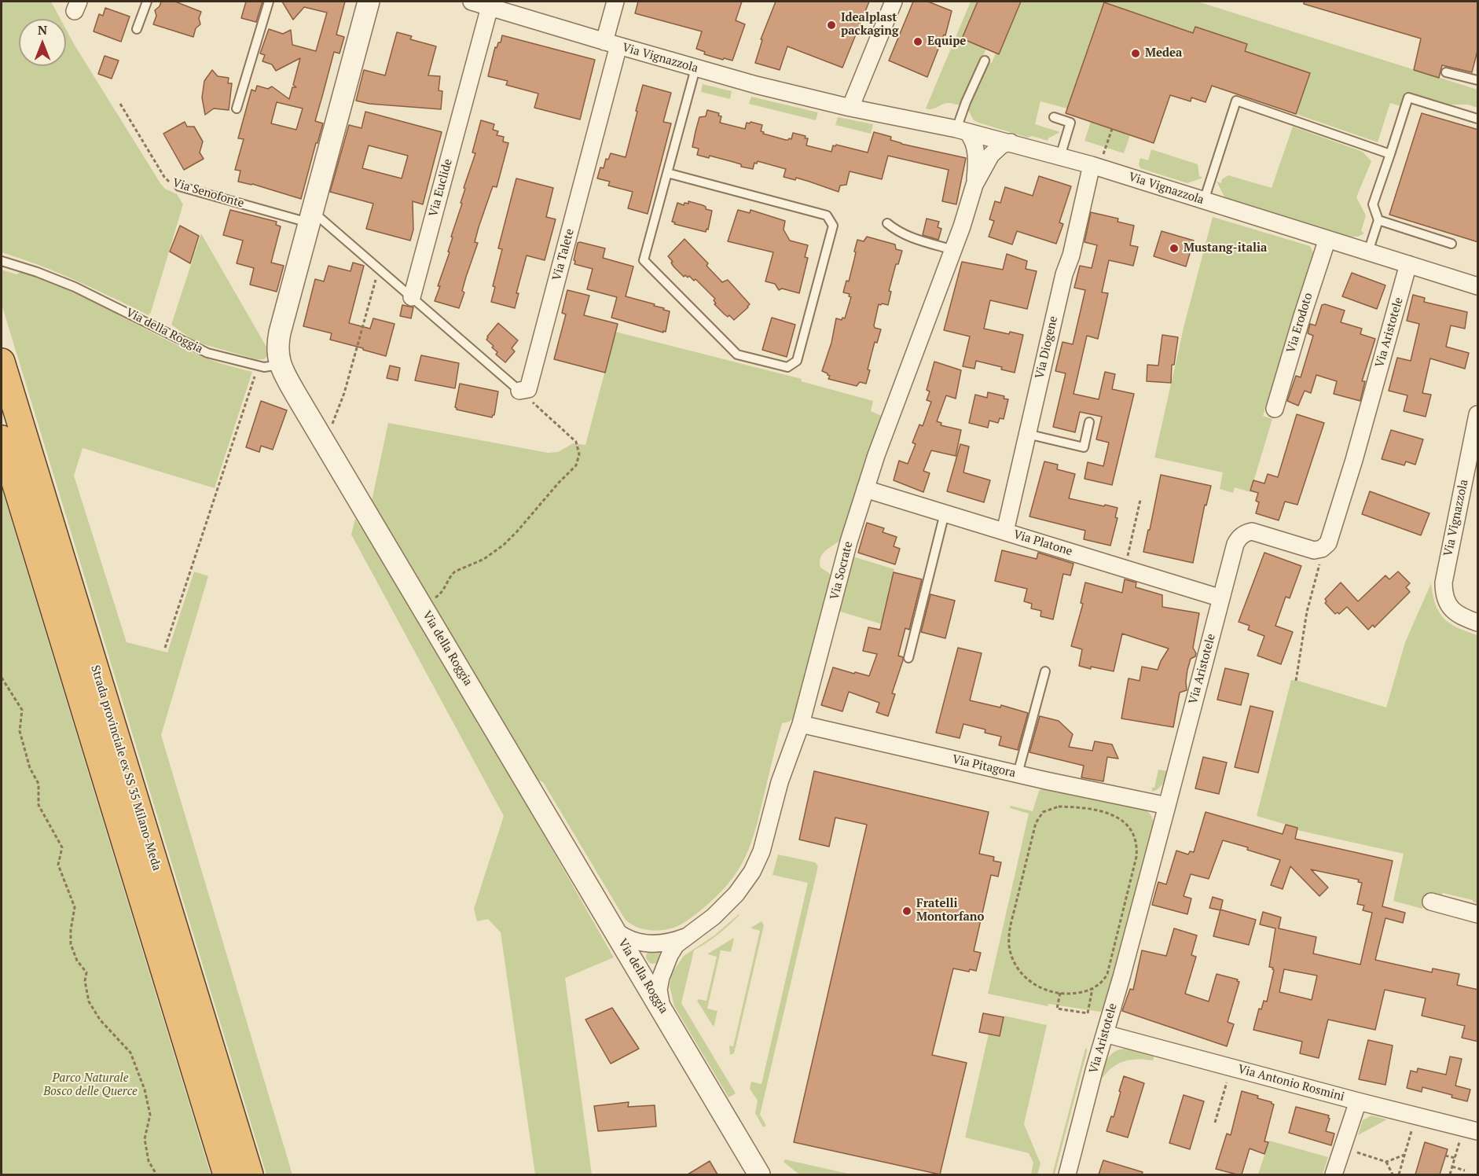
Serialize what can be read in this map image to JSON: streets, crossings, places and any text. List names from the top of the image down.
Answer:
{
  "streets": {
    "highway": ["Strada provinciale ex SS 35 Milano-Meda"],
    "street": [
      "Via Vignazzola",
      "Via Euclide",
      "Via Talete",
      "Via Erodoto",
      "Via della Roggia",
      "Via Aristotele",
      "Via Diogene",
      "Via Platone",
      "Via Socrate",
      "Via Pitagora",
      "Via Antonio Rosmini"
    ],
    "lane": ["Via Senofonte"]
  },
  "crossings": [
    ["Via Vignazzola", "Via Euclide"],
    ["Via Vignazzola", "Via Talete"],
    ["Via Vignazzola", "Via Erodoto"],
    ["Via Vignazzola", "Via Aristotele"],
    ["Via Vignazzola", "Via Diogene"],
    ["Via Vignazzola", "Via Socrate"],
    ["Via Euclide", "Via Senofonte"],
    ["Via della Roggia", "Via Socrate"],
    ["Via Aristotele", "Via Platone"],
    ["Via Aristotele", "Via Pitagora"],
    ["Via Aristotele", "Via Antonio Rosmini"],
    ["Via Diogene", "Via Platone"],
    ["Via Platone", "Via Socrate"],
    ["Via Socrate", "Via Pitagora"]
  ],
  "parks": ["Parco Naturale Bosco delle Querce"],
  "places": [
    "Idealplast packaging",
    "Equipe",
    "Medea",
    "Mustang-italia",
    "Fratelli Montorfano"
  ],
  "north": "top"
}
